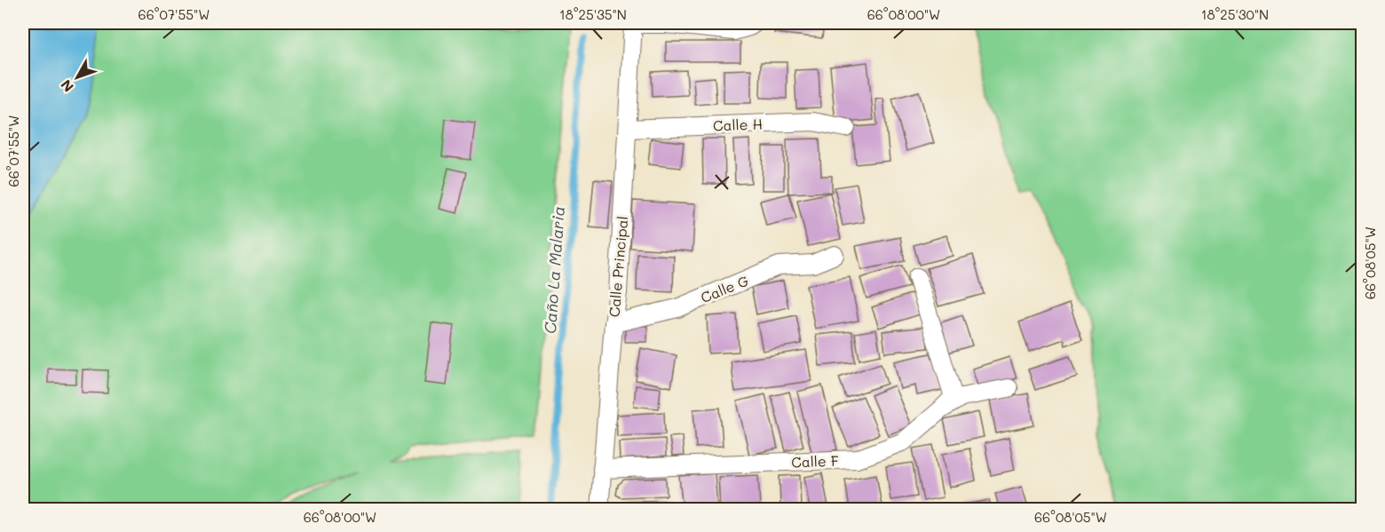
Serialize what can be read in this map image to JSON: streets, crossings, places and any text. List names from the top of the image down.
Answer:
{
  "streets": {
    "street": [
      "Calle H",
      "Calle Principal",
      "Calle G",
      "Calle F"
    ]
  },
  "crossings": [
    ["Calle H", "Calle Principal"],
    ["Calle Principal", "Calle G"],
    ["Calle Principal", "Calle F"]
  ],
  "water": ["Caño La Malaria"],
  "north": "bottom left",
  "coordinates": [
    "66°07'55\"W",
    "18°25'35\"N",
    "66°08'00\"W",
    "18°25'30\"N",
    "66°08'05\"W"
  ]
}
